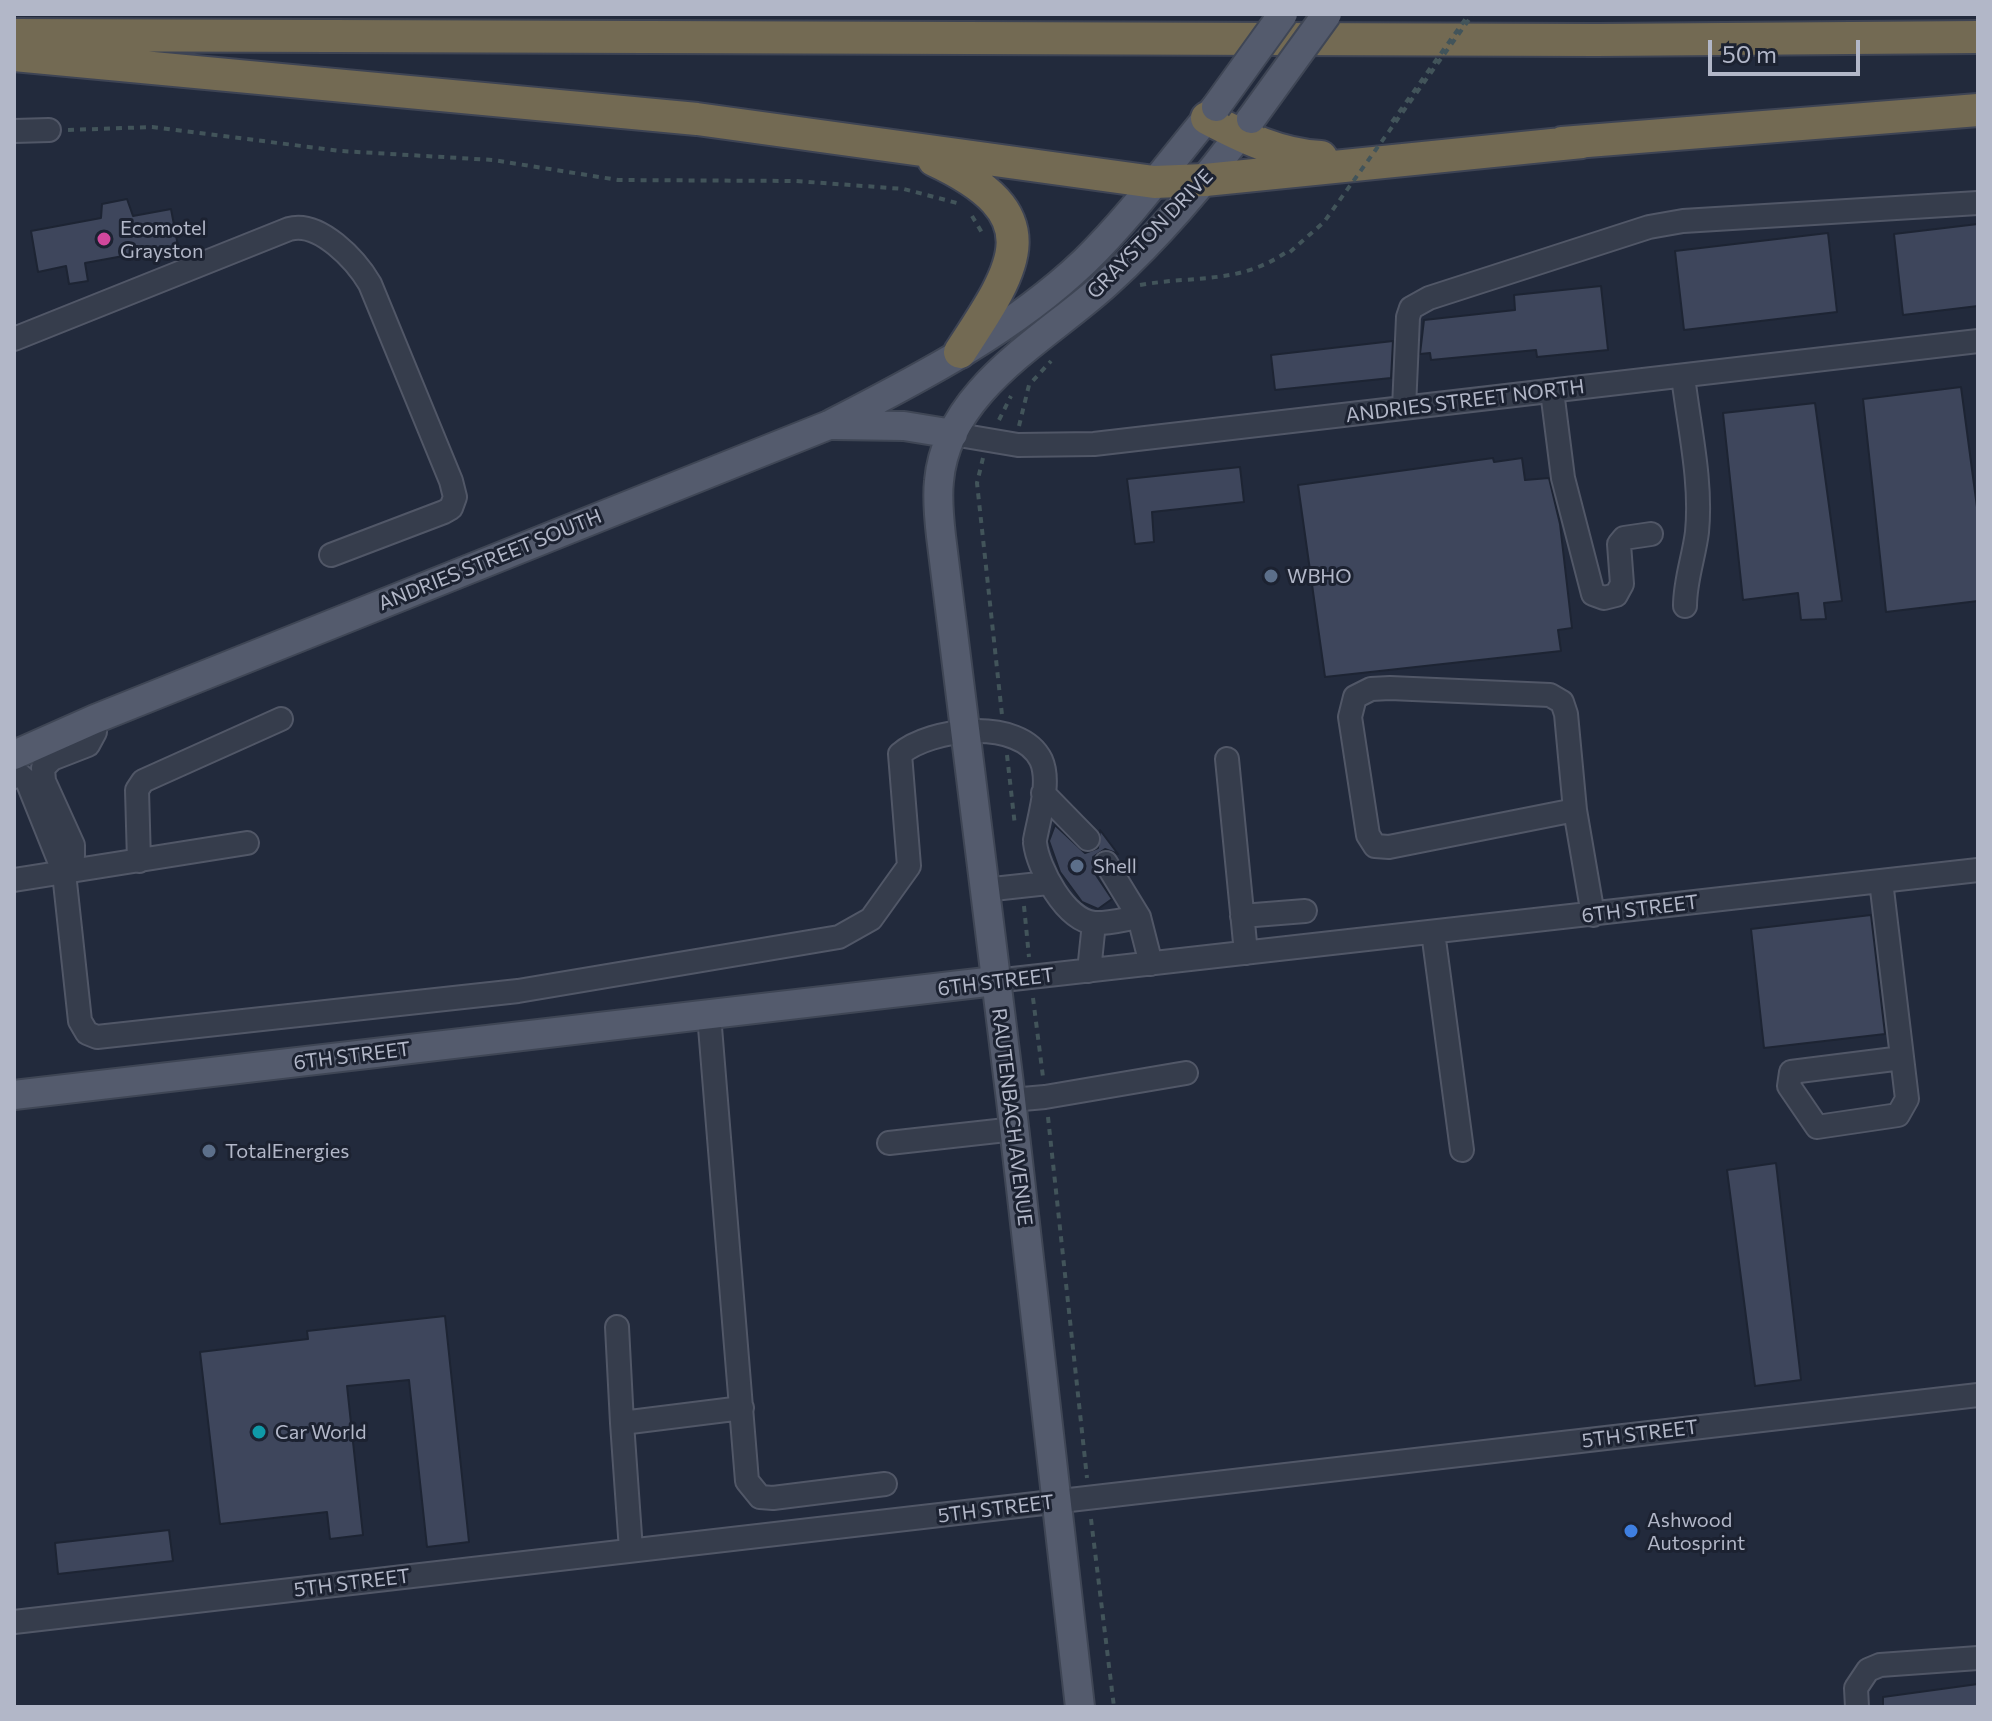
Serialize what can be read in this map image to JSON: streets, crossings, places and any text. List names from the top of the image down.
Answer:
{
  "streets": {
    "main road": [
      "GRAYSTON DRIVE",
      "ANDRIES STREET SOUTH",
      "6TH STREET",
      "RAUTENBACH AVENUE"
    ],
    "street": ["ANDRIES STREET NORTH", "5TH STREET"]
  },
  "crossings": [
    ["GRAYSTON DRIVE", "ANDRIES STREET NORTH"],
    ["GRAYSTON DRIVE", "ANDRIES STREET SOUTH"],
    ["GRAYSTON DRIVE", "RAUTENBACH AVENUE"],
    ["ANDRIES STREET NORTH", "RAUTENBACH AVENUE"],
    ["6TH STREET", "RAUTENBACH AVENUE"],
    ["RAUTENBACH AVENUE", "5TH STREET"]
  ],
  "places": [
    "Ecomotel Grayston",
    "WBHO",
    "Shell",
    "TotalEnergies",
    "Car World",
    "Ashwood Autosprint"
  ],
  "scale_bar": "50 m"
}
